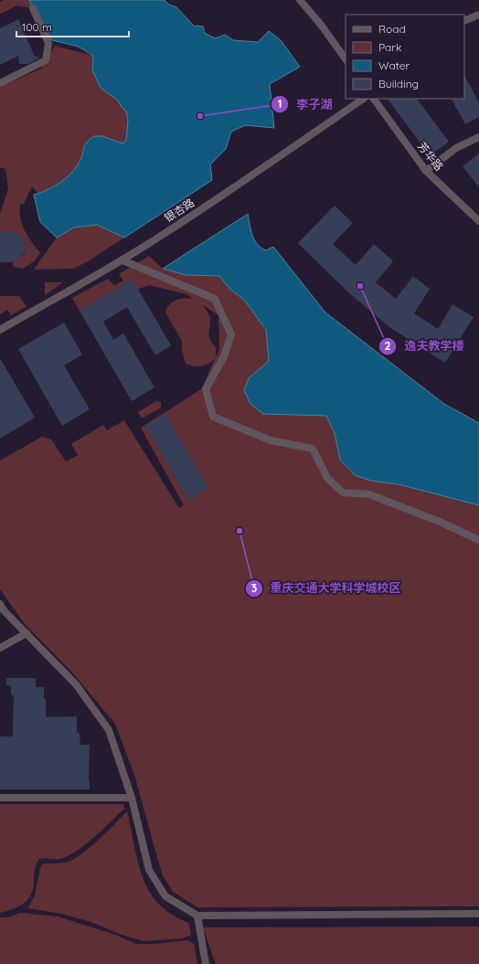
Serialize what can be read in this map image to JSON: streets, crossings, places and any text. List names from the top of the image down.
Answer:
{
  "streets": {
    "street": ["芳华路", "银杏路"]
  },
  "places": ["李子湖", "逸夫教学楼", "重庆交通大学科学城校区"],
  "legend": [
    "Road",
    "Park",
    "Water",
    "Building"
  ],
  "scale_bar": "100 m"
}
